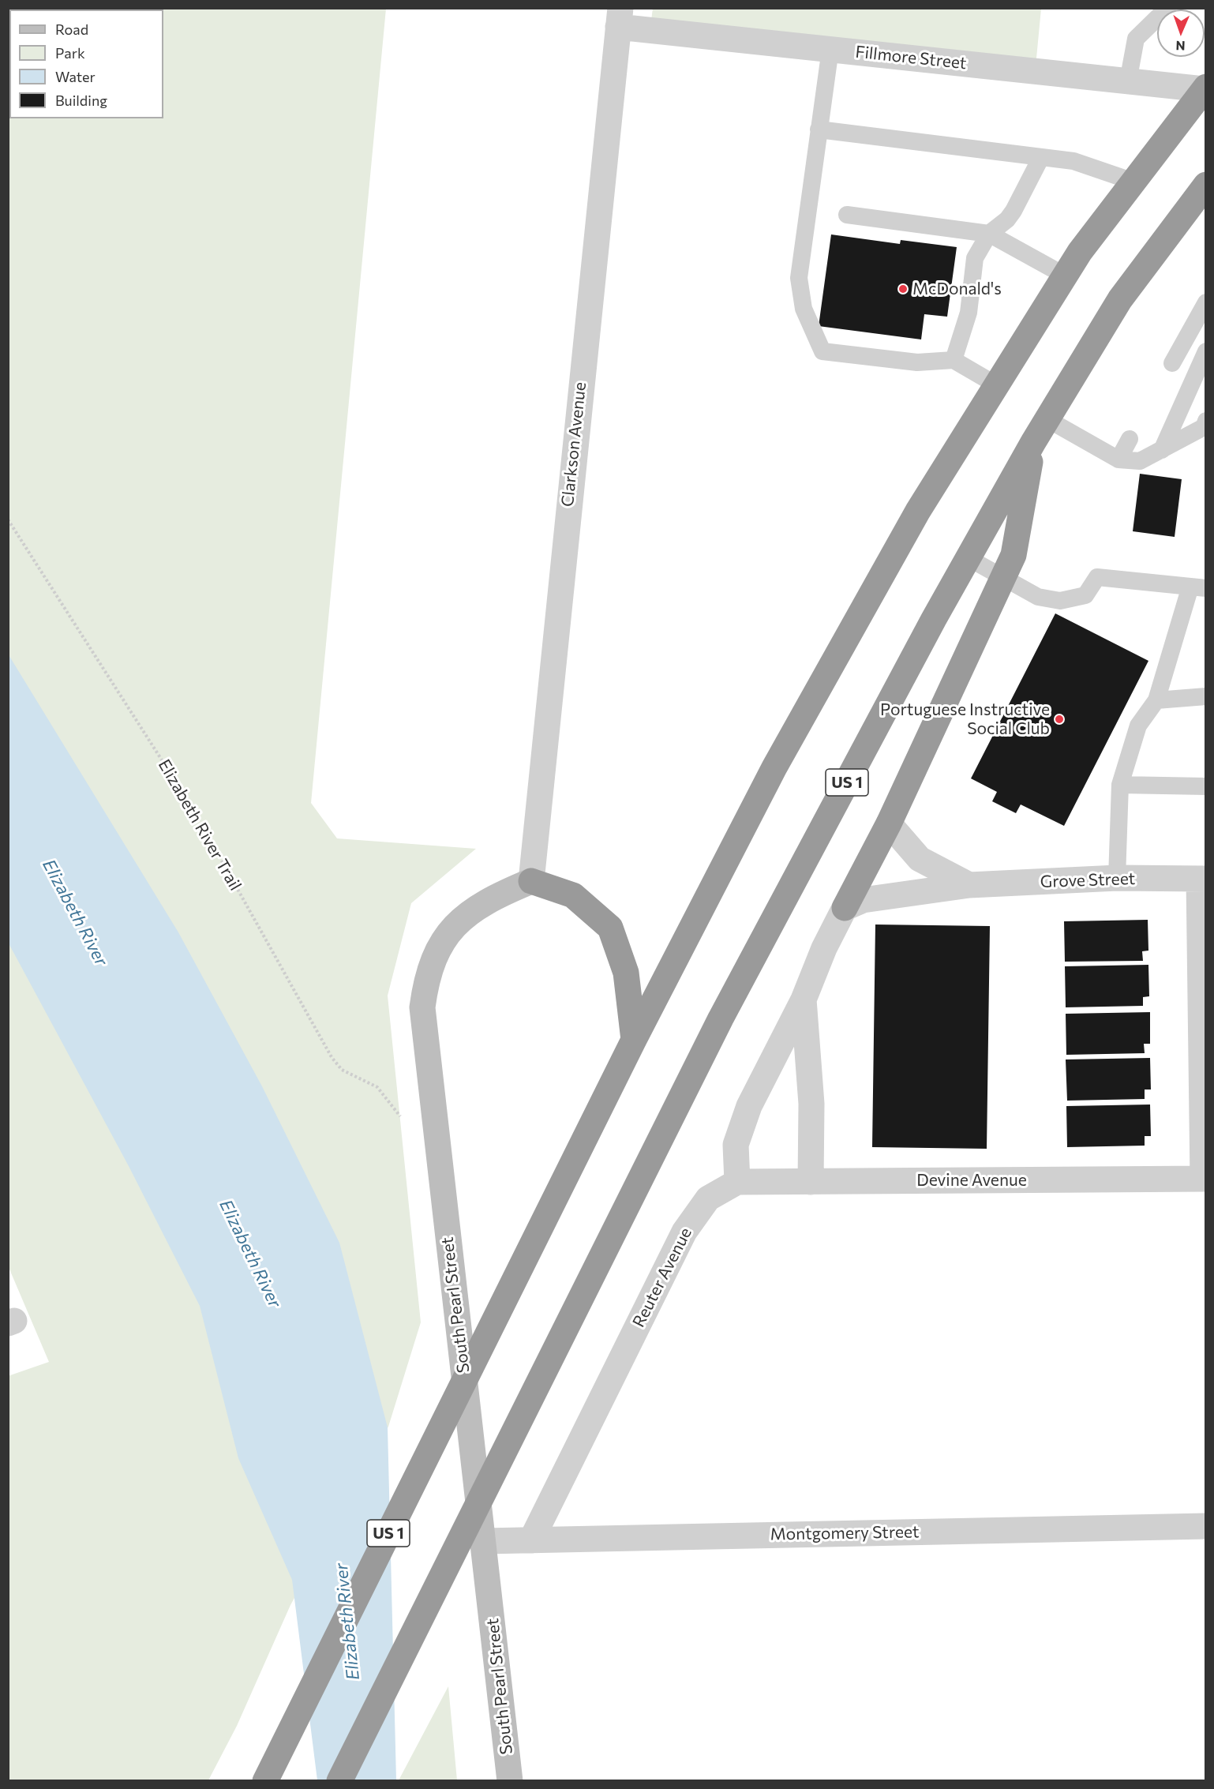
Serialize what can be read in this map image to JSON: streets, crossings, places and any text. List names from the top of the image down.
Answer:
{
  "streets": {
    "highway": ["US 1"],
    "street": [
      "Fillmore Street",
      "Clarkson Avenue",
      "Grove Street",
      "Devine Avenue",
      "Reuter Avenue",
      "South Pearl Street",
      "Montgomery Street"
    ],
    "path": ["Elizabeth River Trail"]
  },
  "crossings": [
    ["Fillmore Street", "Clarkson Avenue"],
    ["Fillmore Street", "US 1"],
    ["Clarkson Avenue", "South Pearl Street"],
    ["Devine Avenue", "Reuter Avenue"],
    ["Reuter Avenue", "Montgomery Street"],
    ["South Pearl Street", "Montgomery Street"]
  ],
  "water": ["Elizabeth River"],
  "places": ["McDonald's", "Portuguese Instructive Social Club"],
  "legend": [
    "Road",
    "Park",
    "Water",
    "Building"
  ],
  "north": "bottom"
}
